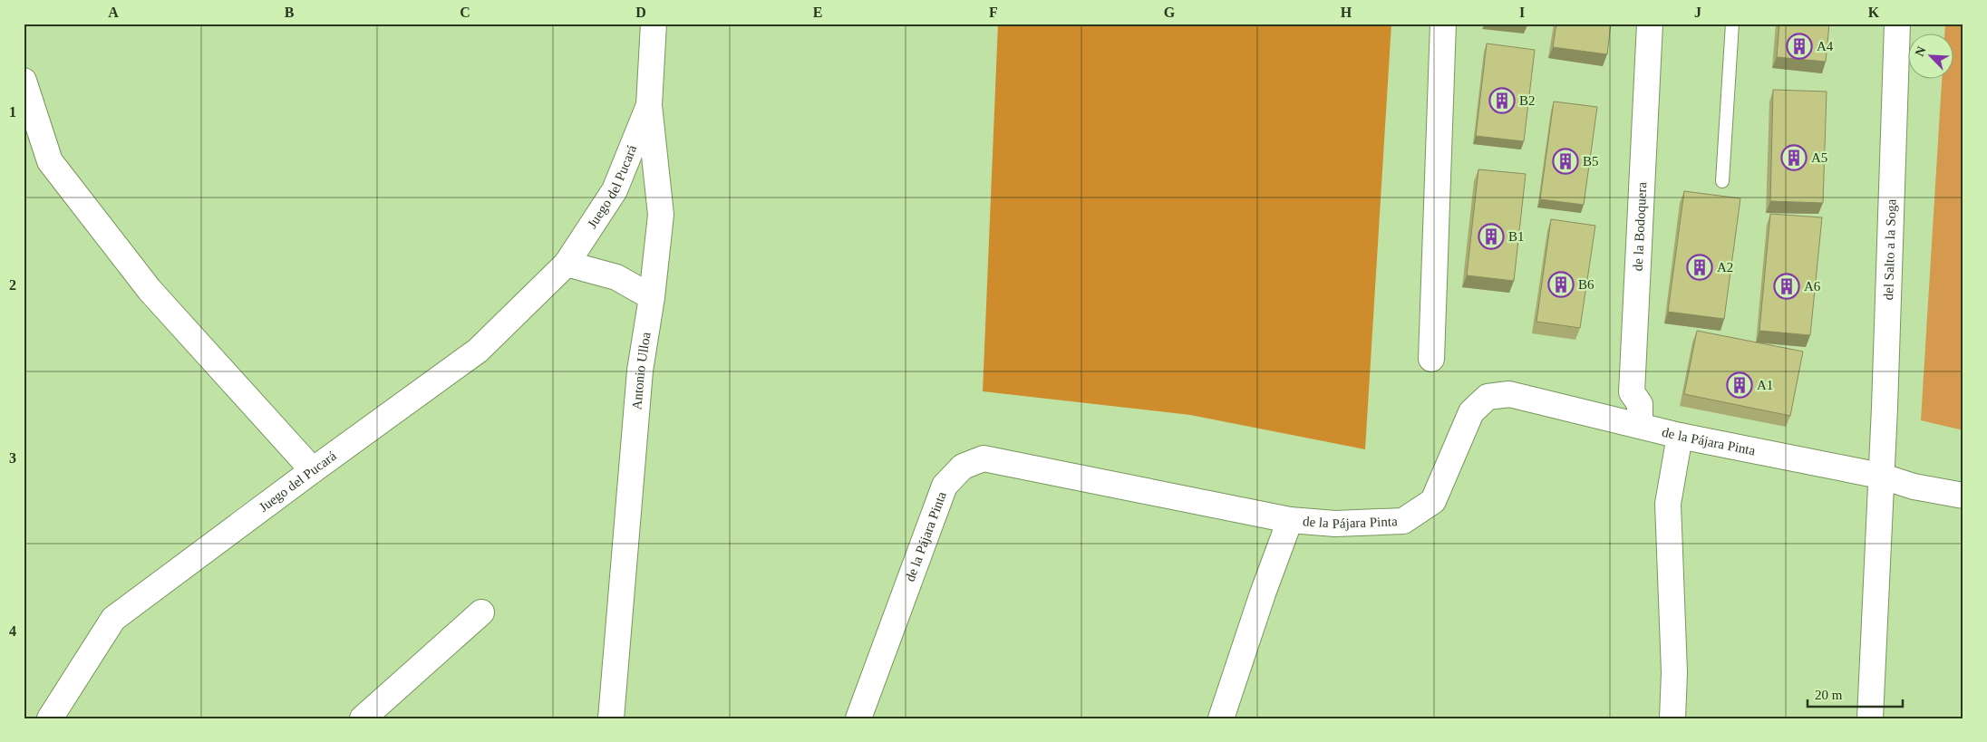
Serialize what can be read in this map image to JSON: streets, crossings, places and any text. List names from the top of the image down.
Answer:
{
  "streets": {
    "street": [
      "Juego del Pucará",
      "de la Bodoquera",
      "del Salto a la Soga",
      "Antonio Ulloa",
      "de la Pájara Pinta"
    ]
  },
  "crossings": [
    ["Juego del Pucará", "Antonio Ulloa"],
    ["de la Bodoquera", "de la Pájara Pinta"],
    ["del Salto a la Soga", "de la Pájara Pinta"]
  ],
  "places": {
    "building": [
      "A4",
      "B2",
      "A5",
      "B5",
      "B1",
      "A2",
      "B6",
      "A6",
      "A1"
    ]
  },
  "scale_bar": "20 m",
  "north": "top left",
  "grid": {
    "columns": [
      "A",
      "B",
      "C",
      "D",
      "E",
      "F",
      "G",
      "H",
      "I",
      "J",
      "K"
    ],
    "rows": [
      "1",
      "2",
      "3",
      "4"
    ]
  }
}
